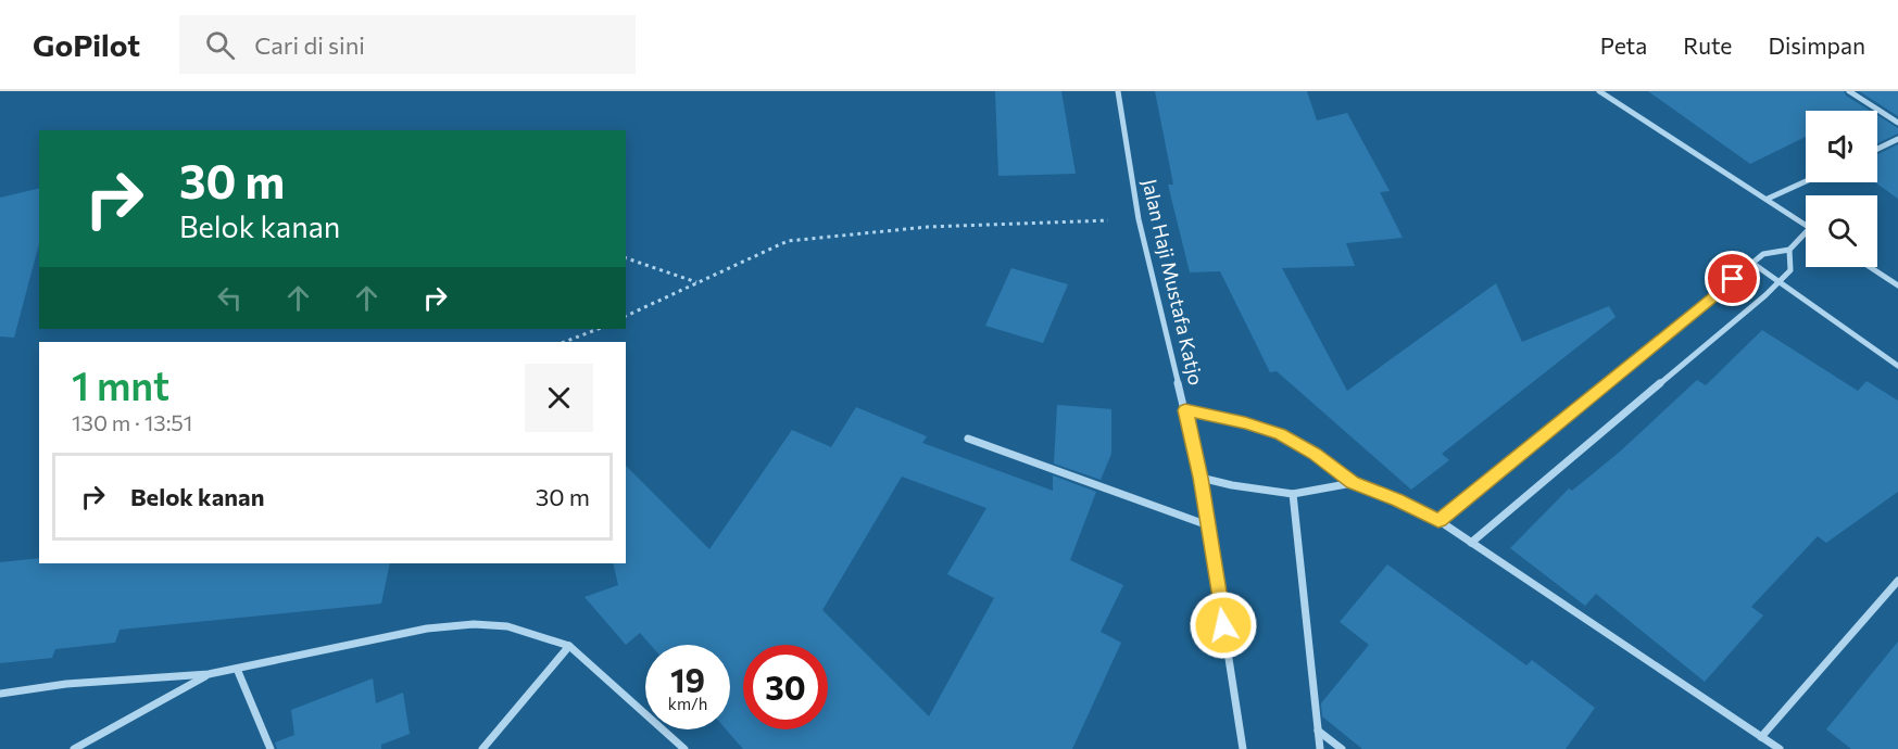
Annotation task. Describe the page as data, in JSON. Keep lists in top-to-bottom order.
{
  "streets": {
    "street": ["Jalan Haji Mustafa Katjo"]
  },
  "page": {
    "header": "GoPilot",
    "search": "Cari di sini",
    "nav": ["Peta", "Rute", "Disimpan"],
    "turn": ["30 m", "Belok kanan"],
    "heading": ["1 mnt", "130 m · 13:51"],
    "list": [
      {
        "name": "Belok kanan",
        "value": "30 m"
      }
    ],
    "speed": "19 km/h",
    "limit": "30"
  }
}
